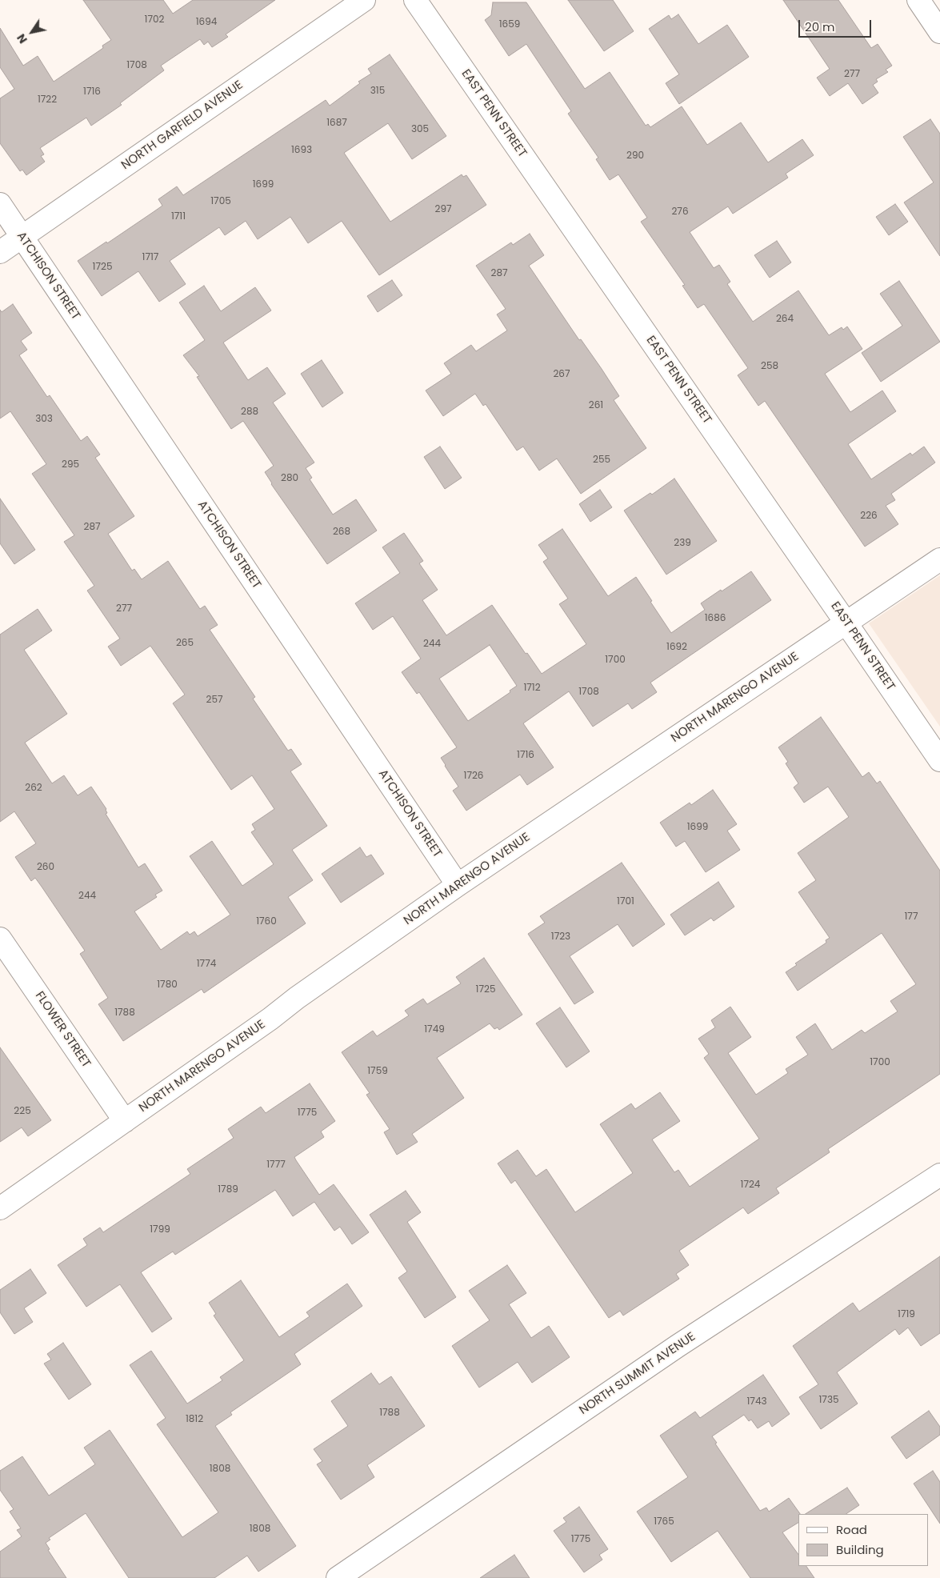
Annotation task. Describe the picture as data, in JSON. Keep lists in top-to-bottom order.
{
  "streets": {
    "street": [
      "EAST PENN STREET",
      "NORTH GARFIELD AVENUE",
      "ATCHISON STREET",
      "NORTH MARENGO AVENUE",
      "FLOWER STREET",
      "NORTH SUMMIT AVENUE"
    ]
  },
  "crossings": [
    ["EAST PENN STREET", "NORTH MARENGO AVENUE"],
    ["NORTH GARFIELD AVENUE", "ATCHISON STREET"],
    ["ATCHISON STREET", "NORTH MARENGO AVENUE"],
    ["NORTH MARENGO AVENUE", "FLOWER STREET"]
  ],
  "house_numbers": [
    "1702",
    "1694",
    "1659",
    "1708",
    "277",
    "315",
    "1716",
    "1722",
    "1687",
    "305",
    "1693",
    "290",
    "1699",
    "1705",
    "297",
    "276",
    "1711",
    "1717",
    "1725",
    "287",
    "264",
    "258",
    "267",
    "261",
    "288",
    "303",
    "255",
    "295",
    "280",
    "226",
    "287",
    "268",
    "239",
    "277",
    "1686",
    "265",
    "244",
    "1692",
    "1700",
    "1712",
    "1708",
    "257",
    "1716",
    "1726",
    "262",
    "1699",
    "260",
    "244",
    "1701",
    "177",
    "1760",
    "1723",
    "1774",
    "1780",
    "1725",
    "1788",
    "1749",
    "1700",
    "1759",
    "225",
    "1775",
    "1777",
    "1724",
    "1789",
    "1799",
    "1719",
    "1735",
    "1743",
    "1788",
    "1812",
    "1808",
    "1765",
    "1808",
    "1775"
  ],
  "legend": ["Road", "Building"],
  "scale_bar": "20 m",
  "north": "bottom left"
}
